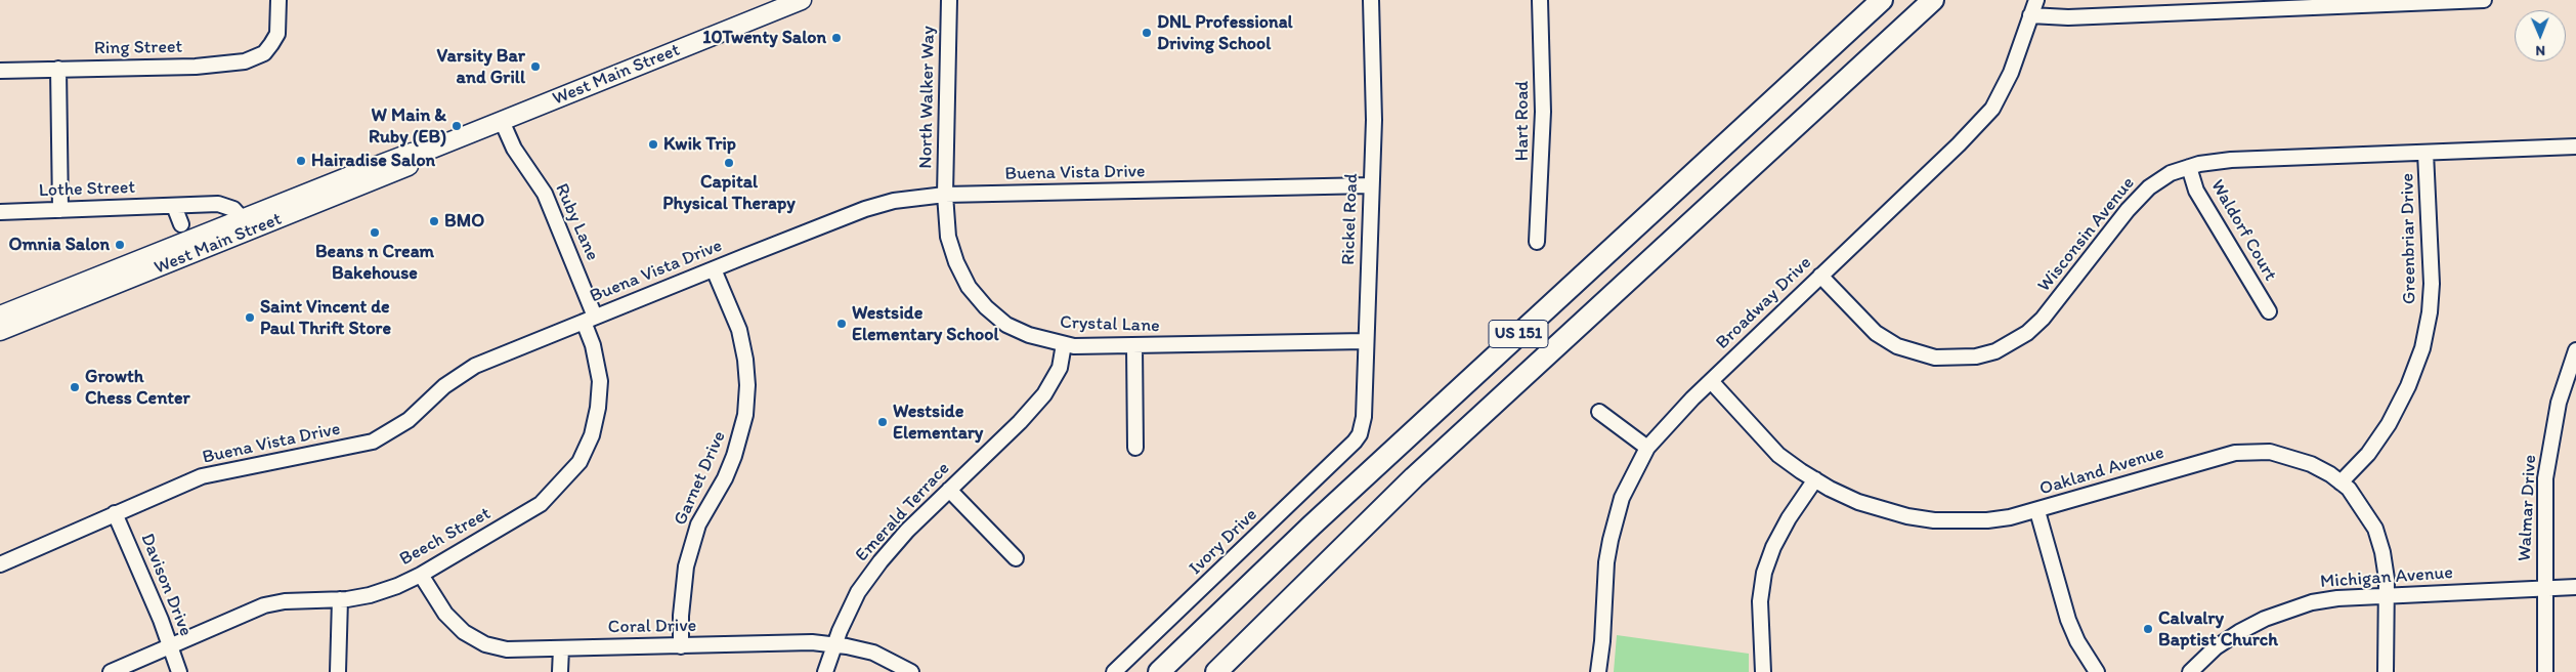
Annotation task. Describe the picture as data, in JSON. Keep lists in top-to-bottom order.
{
  "streets": {
    "highway": ["US 151"],
    "main road": ["West Main Street"],
    "street": [
      "Ring Street",
      "North Walker Way",
      "Hart Road",
      "Buena Vista Drive",
      "Lothe Street",
      "Rickel Road",
      "Ruby Lane",
      "Waldorf Court",
      "Wisconsin Avenue",
      "Greenbriar Drive",
      "Broadway Drive",
      "Crystal Lane",
      "Oakland Avenue",
      "Garnet Drive",
      "Walmar Drive",
      "Emerald Terrace",
      "Beech Street",
      "Ivory Drive",
      "Michigan Avenue",
      "Davison Drive",
      "Coral Drive"
    ]
  },
  "crossings": [
    ["West Main Street", "Lothe Street"],
    ["West Main Street", "Ruby Lane"],
    ["North Walker Way", "Buena Vista Drive"],
    ["North Walker Way", "Crystal Lane"],
    ["Buena Vista Drive", "Rickel Road"],
    ["Buena Vista Drive", "Ruby Lane"],
    ["Buena Vista Drive", "Crystal Lane"],
    ["Buena Vista Drive", "Garnet Drive"],
    ["Buena Vista Drive", "Beech Street"],
    ["Buena Vista Drive", "Davison Drive"],
    ["Rickel Road", "Crystal Lane"],
    ["Rickel Road", "Ivory Drive"],
    ["Ruby Lane", "Beech Street"],
    ["Waldorf Court", "Wisconsin Avenue"],
    ["Wisconsin Avenue", "Greenbriar Drive"],
    ["Wisconsin Avenue", "Broadway Drive"],
    ["Greenbriar Drive", "Oakland Avenue"],
    ["Broadway Drive", "Oakland Avenue"],
    ["Crystal Lane", "Emerald Terrace"],
    ["Oakland Avenue", "Michigan Avenue"],
    ["Garnet Drive", "Coral Drive"],
    ["Walmar Drive", "Michigan Avenue"],
    ["Emerald Terrace", "Coral Drive"],
    ["Beech Street", "Davison Drive"],
    ["Beech Street", "Coral Drive"]
  ],
  "places": [
    "DNL Professional Driving School",
    "10Twenty Salon",
    "Varsity Bar and Grill",
    "W Main & Ruby (EB)",
    "Kwik Trip",
    "Hairadise Salon",
    "Capital Physical Therapy",
    "BMO",
    "Beans n Cream Bakehouse",
    "Omnia Salon",
    "Saint Vincent de Paul Thrift Store",
    "Westside Elementary School",
    "Growth Chess Center",
    "Westside Elementary",
    "Calvalry Baptist Church"
  ],
  "north": "bottom"
}
